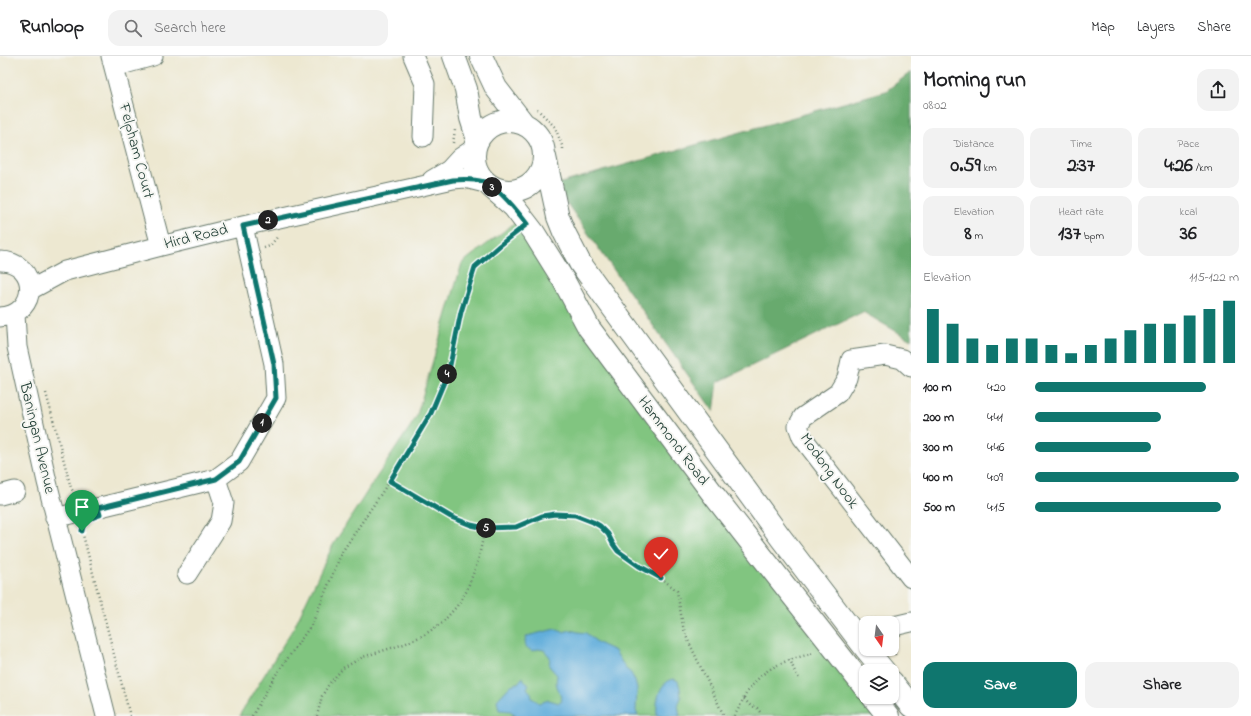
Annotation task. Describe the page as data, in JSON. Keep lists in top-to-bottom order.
{
  "streets": {
    "main road": ["Hammond Road"],
    "street": [
      "Felpham Court",
      "Hird Road",
      "Baningan Avenue",
      "Modong Nook"
    ]
  },
  "crossings": [
    ["Felpham Court", "Hird Road"],
    ["Hird Road", "Hammond Road"]
  ],
  "north": "bottom",
  "page": {
    "header": "Runloop",
    "search": "Search here",
    "nav": ["Map", "Layers", "Share"],
    "heading": ["Morning run", "08:02"],
    "stats": [
      ["Distance", "0.59 km"],
      ["Time", "2:37"],
      ["Pace", "4:26 /km"],
      ["Elevation", "8 m"],
      ["Heart rate", "137 bpm"],
      ["kcal", "36"]
    ],
    "pins": [
      "3",
      "2",
      "4",
      "1",
      "5"
    ],
    "chart": ["Elevation", "115–122 m"],
    "list": [
      {
        "name": "100 m",
        "note": "4:20"
      },
      {
        "name": "200 m",
        "note": "4:41"
      },
      {
        "name": "300 m",
        "note": "4:46"
      },
      {
        "name": "400 m",
        "note": "4:09"
      },
      {
        "name": "500 m",
        "note": "4:15"
      }
    ],
    "buttons": ["Save", "Share"]
  }
}
